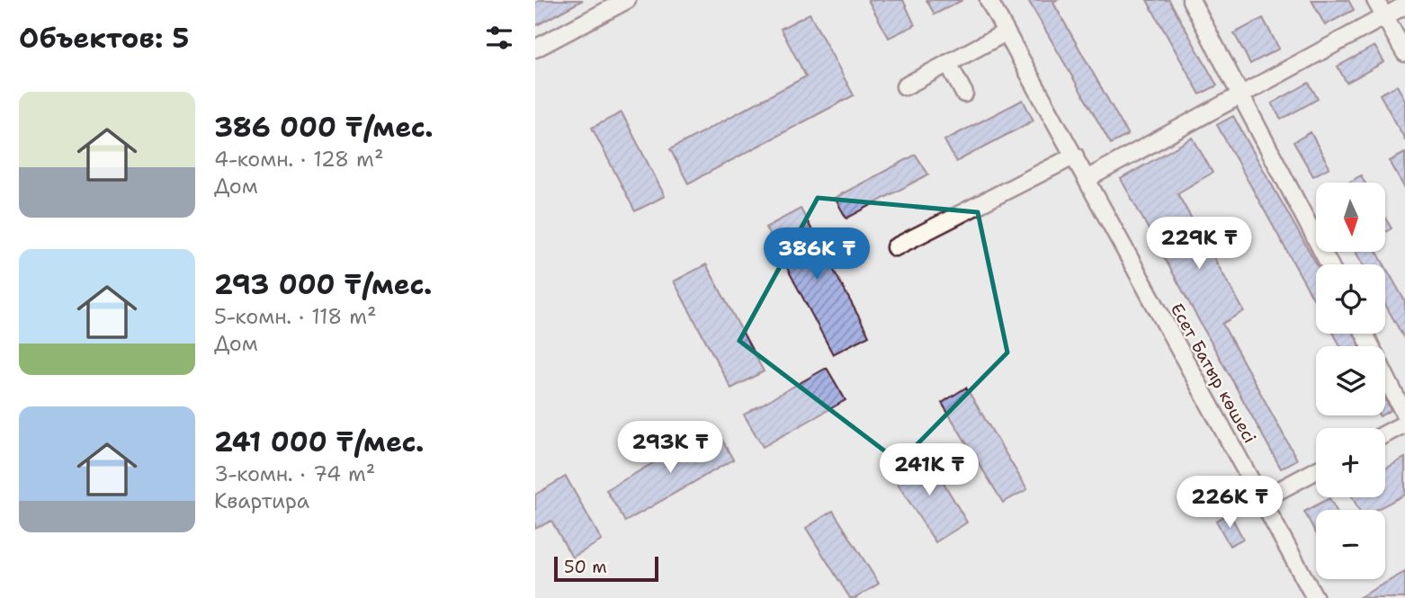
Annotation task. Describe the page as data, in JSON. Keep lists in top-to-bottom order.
{
  "streets": {
    "street": ["Есет Батыр көшесі"]
  },
  "scale_bar": "50 m",
  "north": "bottom",
  "page": {
    "heading": "Объектов: 5",
    "list": [
      {
        "name": "386 000 ₸/мес.",
        "note": "4-комн. · 128 m² · Дом"
      },
      {
        "name": "293 000 ₸/мес.",
        "note": "5-комн. · 118 m² · Дом"
      },
      {
        "name": "241 000 ₸/мес.",
        "note": "3-комн. · 74 m² · Квартира"
      }
    ],
    "map_buttons": ["+", "−"],
    "price": [
      "229K ₸",
      "386K ₸",
      "293K ₸",
      "241K ₸",
      "226K ₸"
    ],
    "scale": "50 m"
  }
}
